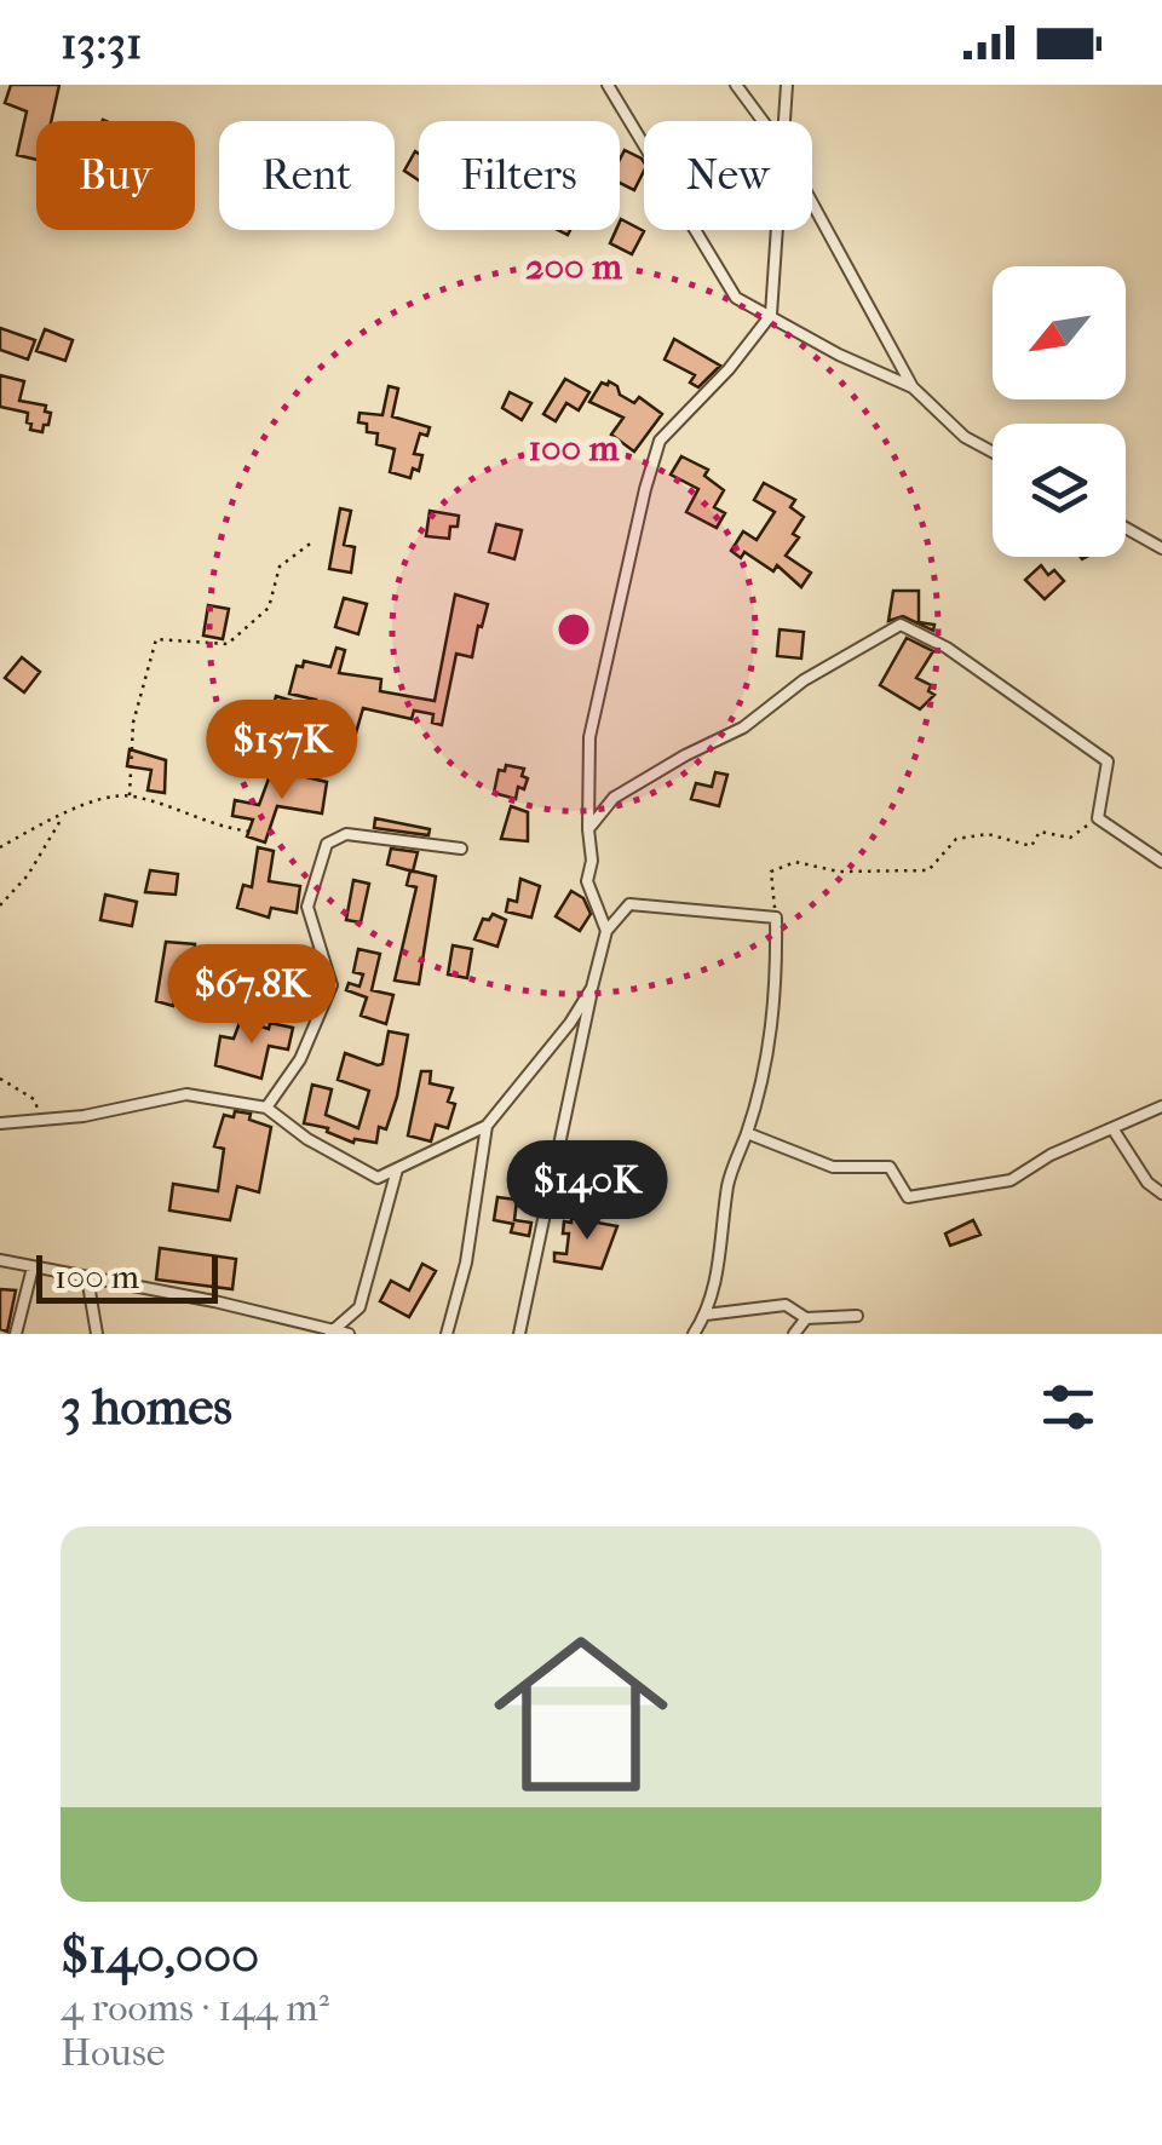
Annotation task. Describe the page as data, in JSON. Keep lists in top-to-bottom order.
{
  "scale_bar": "100 m",
  "north": "bottom left",
  "page": {
    "status": "13:31",
    "chip": [
      "Buy",
      "Rent",
      "Filters",
      "New"
    ],
    "price": ["$157K", "$67.8K", "$140K"],
    "scale": "100 m",
    "heading": "3 homes",
    "list": [
      {
        "name": "$140,000",
        "note": "4 rooms · 144 m² · House"
      }
    ]
  },
  "rings": ["200 m", "100 m"]
}
